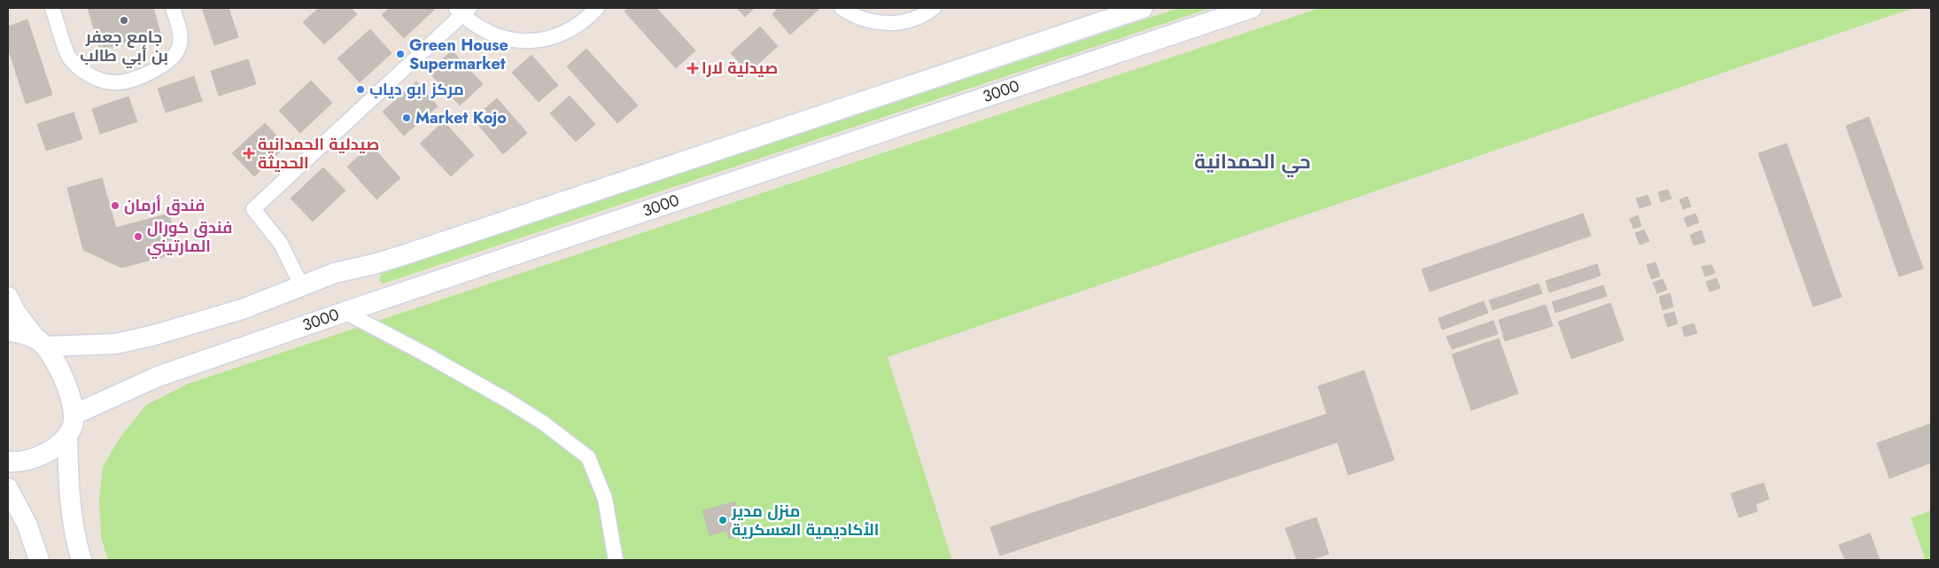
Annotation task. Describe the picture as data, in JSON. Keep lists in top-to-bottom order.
{
  "streets": {
    "street": ["3000"]
  },
  "districts": ["حي الحمدانية"],
  "places": {
    "other": [
      "جامع جعفر بن أبي طالب",
      "Green House Supermarket",
      "مركز ابو دياب",
      "Market Kojo",
      "فندق أرمان",
      "فندق كورال المارتيني",
      "منزل مدير الأكاديمية العسكرية"
    ],
    "health": ["صيدلية لارا", "صيدلية الحمدانية الحديثة"]
  }
}
